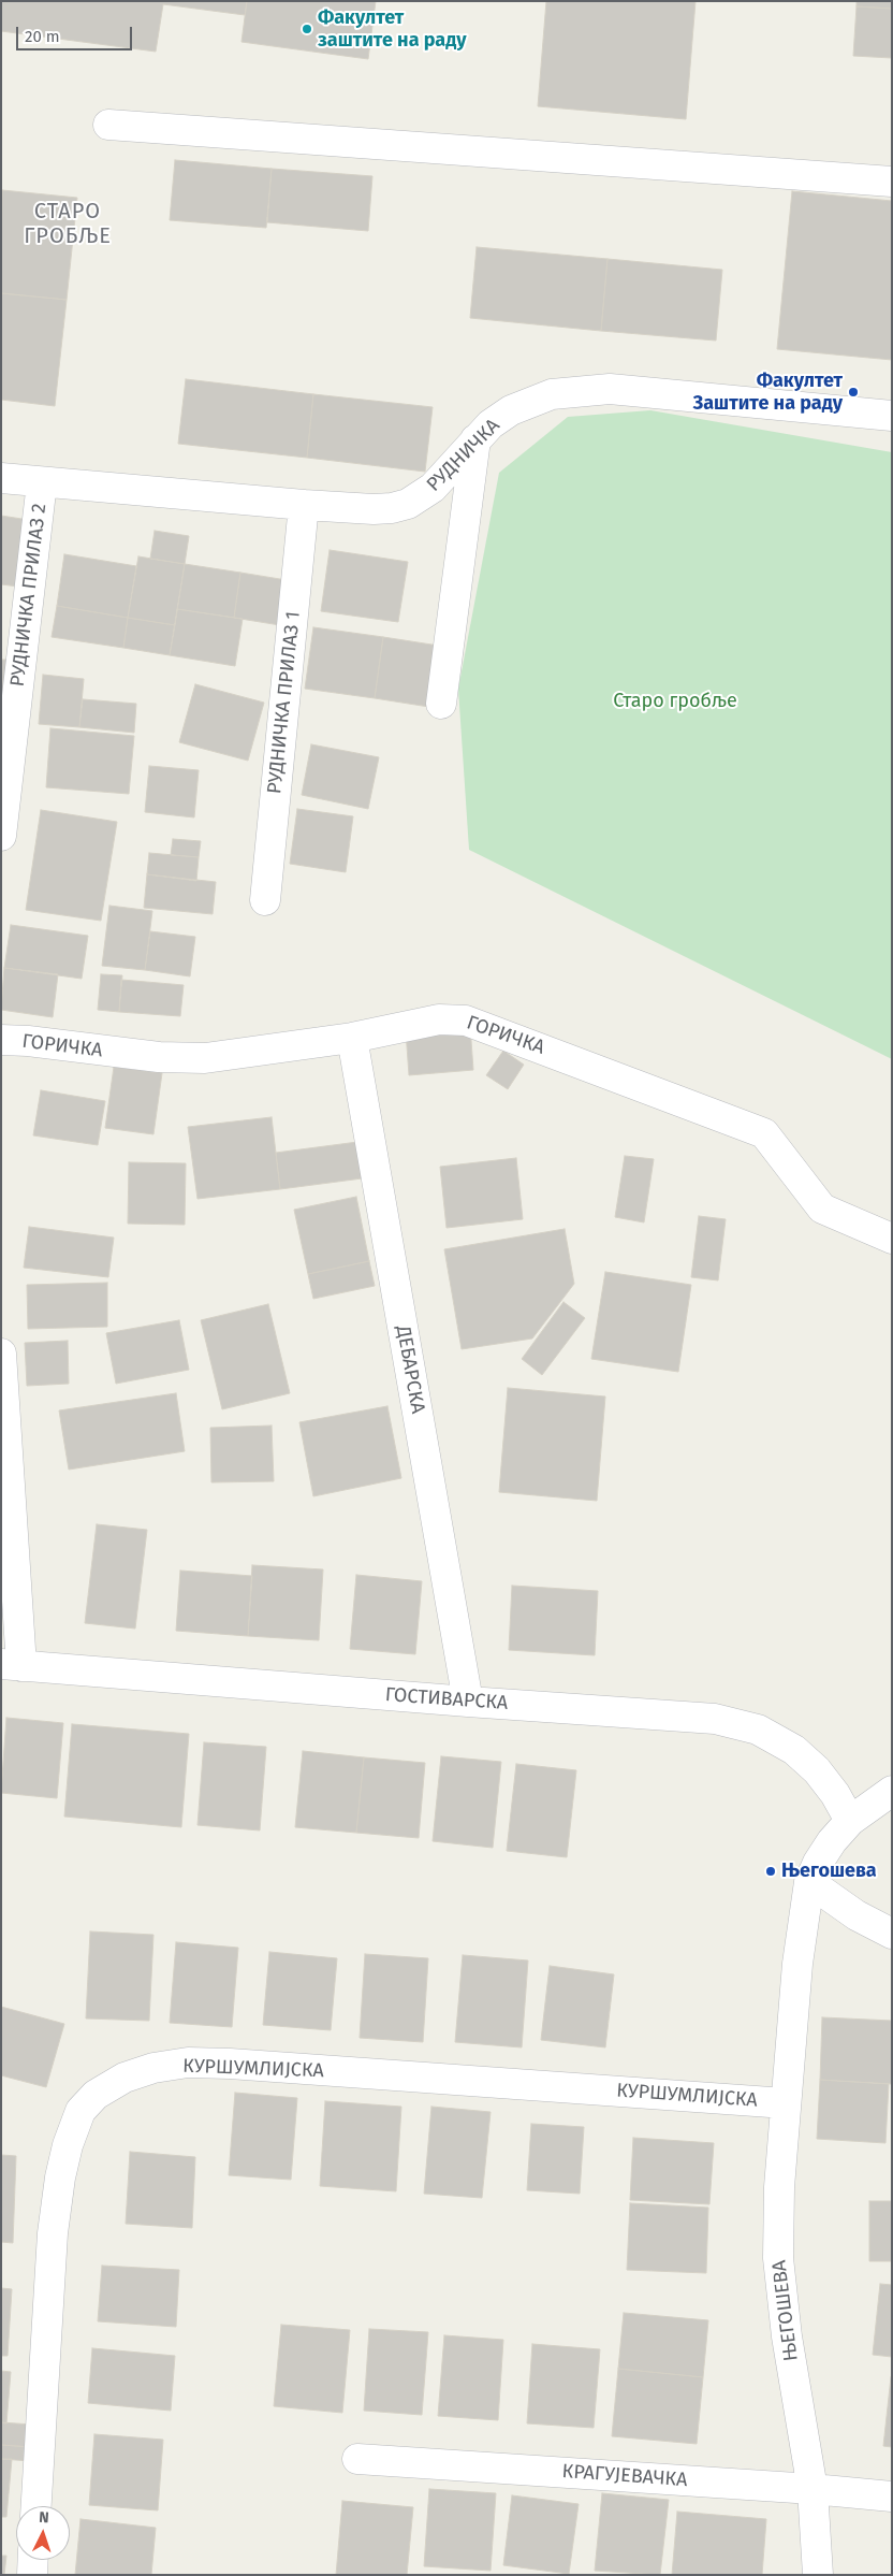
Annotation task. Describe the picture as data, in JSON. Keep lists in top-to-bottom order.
{
  "streets": {
    "street": [
      "РУДНИЧКА",
      "РУДНИЧКА ПРИЛАЗ 2",
      "РУДНИЧКА ПРИЛАЗ 1",
      "ГОРИЧКА",
      "ДЕБАРСКА",
      "ГОСТИВАРСКА",
      "КУРШУМЛИЈСКА",
      "ЊЕГОШЕВА",
      "КРАГУЈЕВАЧКА"
    ]
  },
  "crossings": [
    ["РУДНИЧКА", "РУДНИЧКА ПРИЛАЗ 2"],
    ["РУДНИЧКА", "РУДНИЧКА ПРИЛАЗ 1"],
    ["ГОРИЧКА", "ДЕБАРСКА"],
    ["ДЕБАРСКА", "ГОСТИВАРСКА"],
    ["ГОСТИВАРСКА", "ЊЕГОШЕВА"],
    ["КУРШУМЛИЈСКА", "ЊЕГОШЕВА"],
    ["ЊЕГОШЕВА", "КРАГУЈЕВАЧКА"]
  ],
  "districts": ["СТАРО ГРОБЉЕ"],
  "parks": ["Старо гробље"],
  "places": ["Факултет заштите на раду", "Факултет Заштите на раду", "Његошева"],
  "scale_bar": "20 m",
  "north": "top"
}
